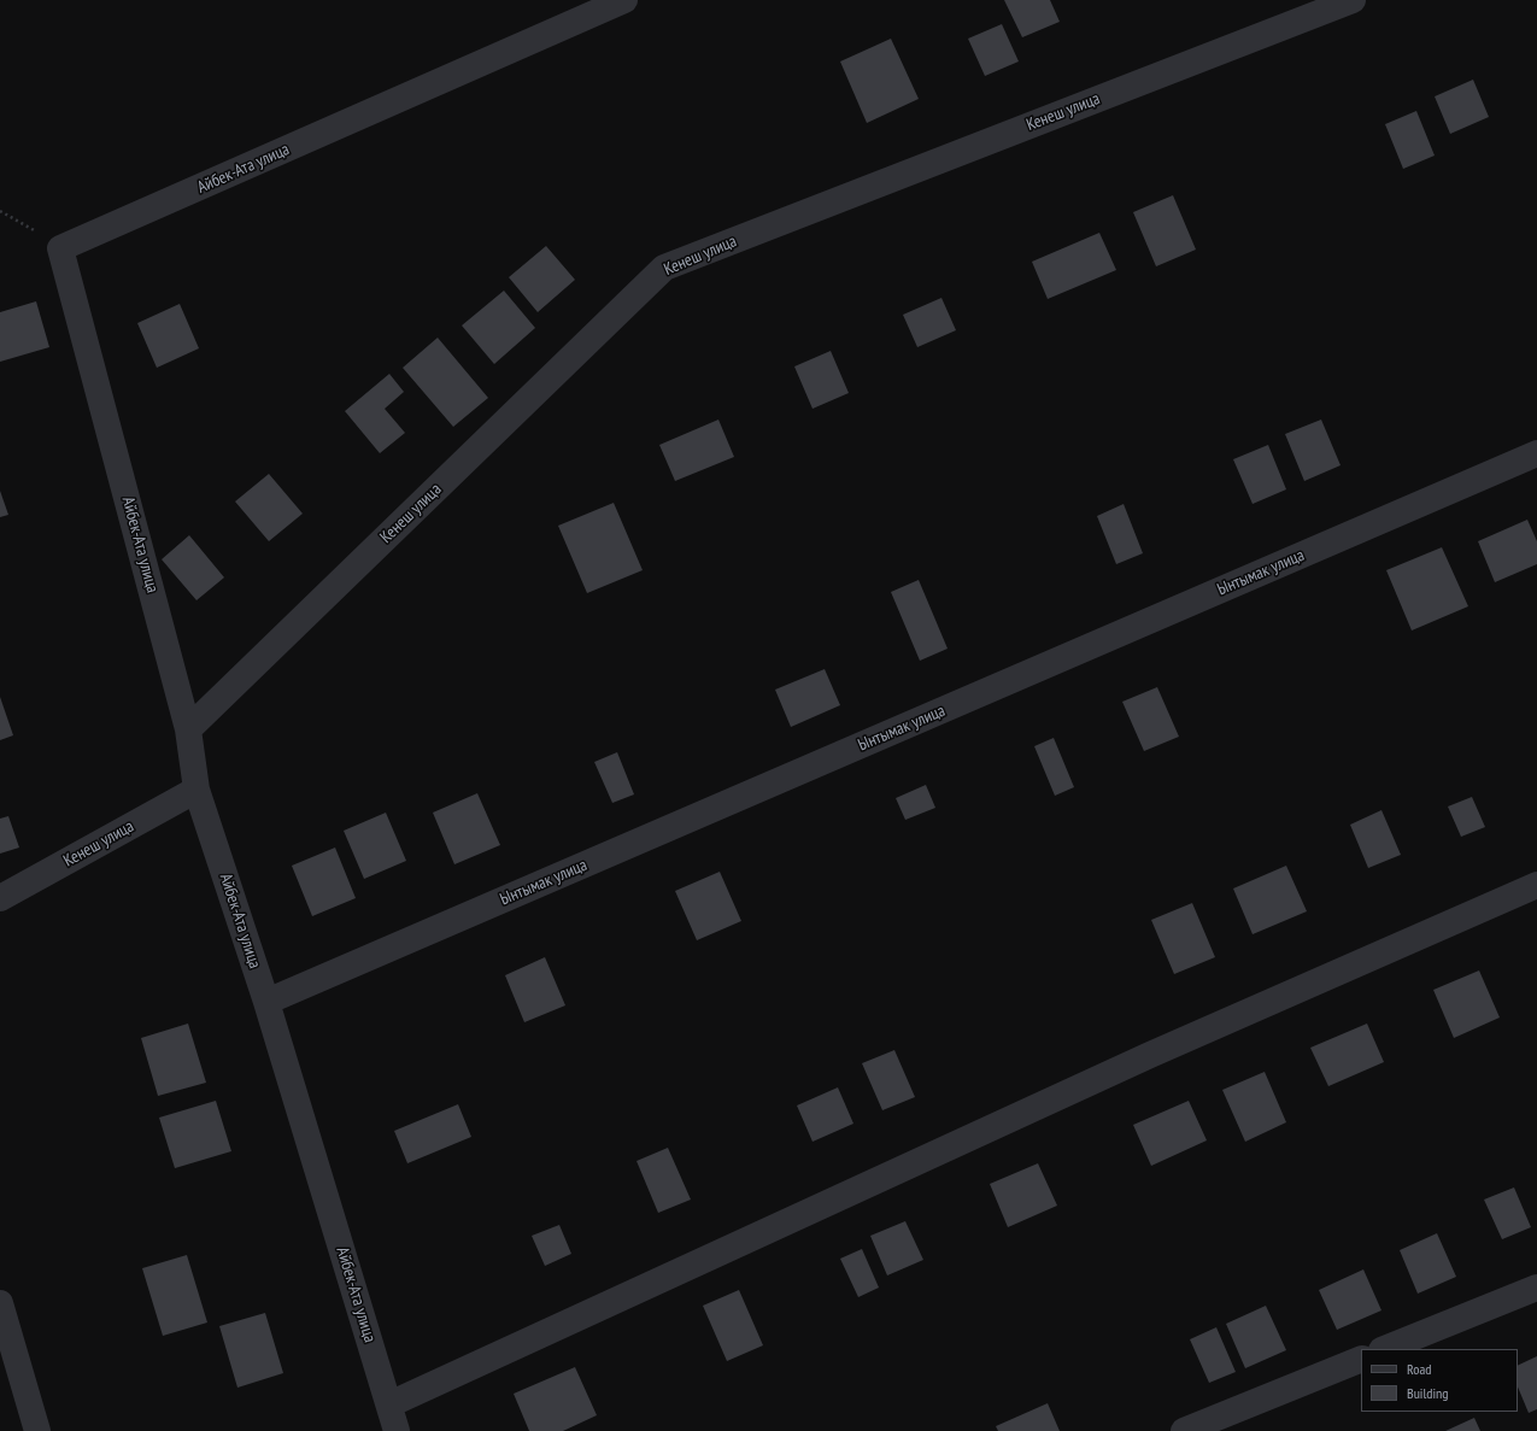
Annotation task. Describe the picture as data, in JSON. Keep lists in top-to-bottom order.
{
  "streets": {
    "street": ["Кенеш улица", "Айбек-Ата улица", "Ынтымак улица"]
  },
  "crossings": [
    ["Кенеш улица", "Айбек-Ата улица"],
    ["Айбек-Ата улица", "Ынтымак улица"]
  ],
  "legend": ["Road", "Building"]
}
